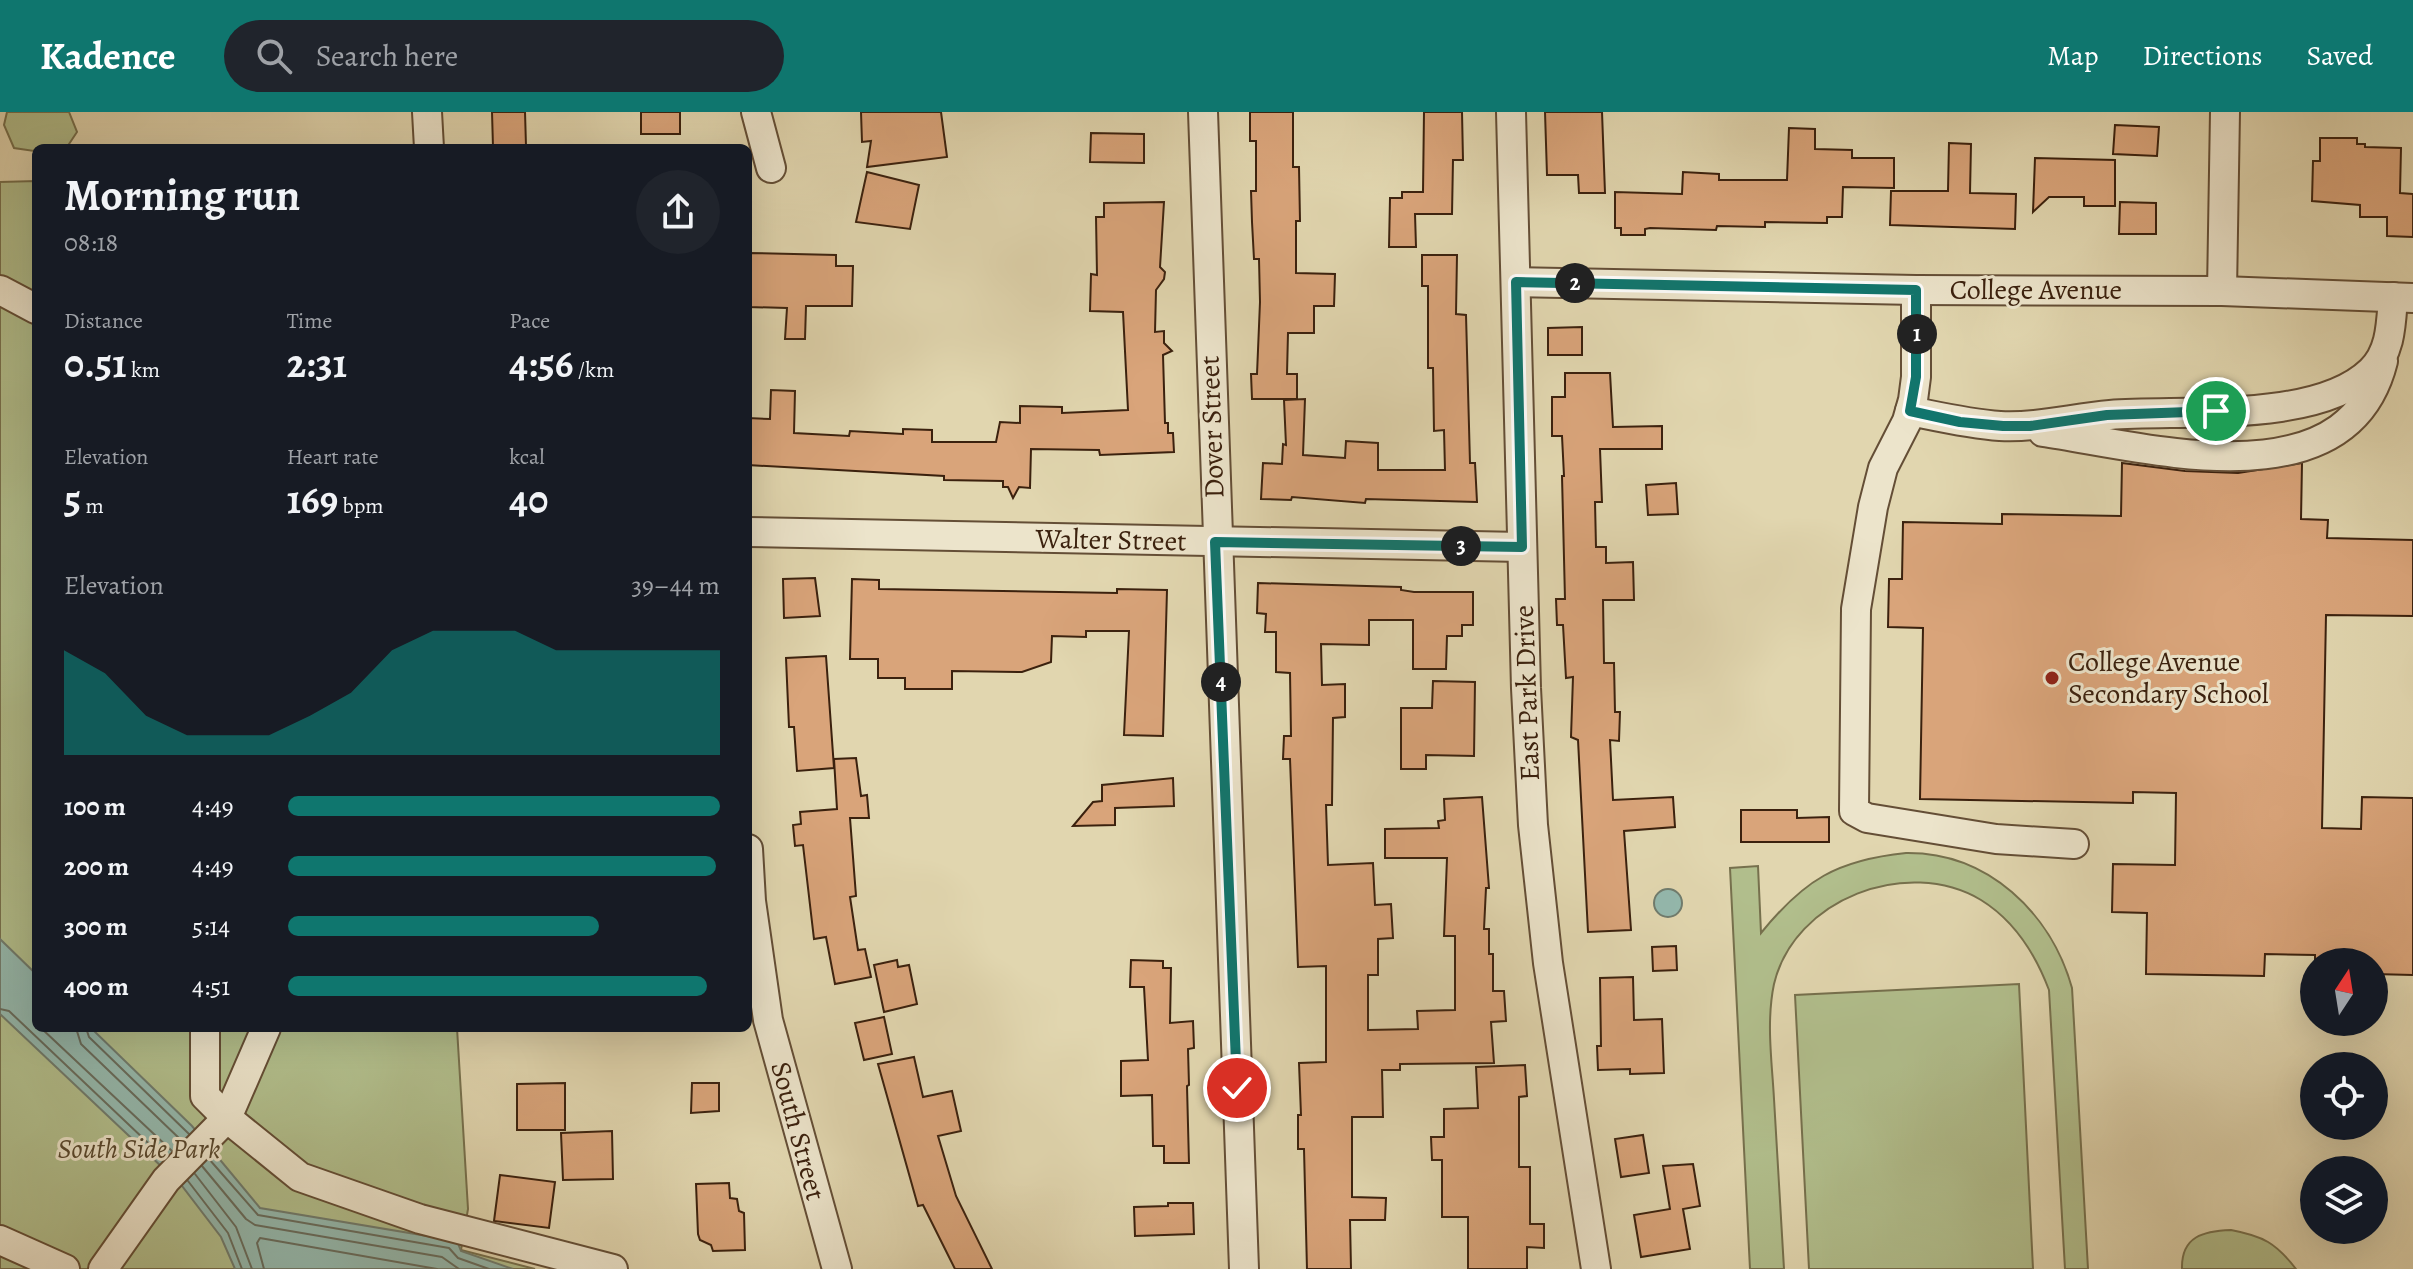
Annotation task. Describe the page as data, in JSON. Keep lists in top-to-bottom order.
{
  "streets": {
    "street": [
      "College Avenue",
      "Dover Street",
      "Walter Street",
      "East Park Drive",
      "South Street"
    ]
  },
  "crossings": [
    ["College Avenue", "East Park Drive"],
    ["Dover Street", "Walter Street"],
    ["Walter Street", "East Park Drive"]
  ],
  "parks": ["South Side Park"],
  "places": ["College Avenue Secondary School"],
  "north": "top",
  "page": {
    "header": "Kadence",
    "search": "Search here",
    "nav": ["Map", "Directions", "Saved"],
    "heading": ["Morning run", "08:18"],
    "pins": [
      "2",
      "1",
      "3",
      "4"
    ],
    "stats": [
      ["Distance", "0.51 km"],
      ["Time", "2:31"],
      ["Pace", "4:56 /km"],
      ["Elevation", "5 m"],
      ["Heart rate", "169 bpm"],
      ["kcal", "40"]
    ],
    "chart": ["Elevation", "39–44 m"],
    "list": [
      {
        "name": "100 m",
        "note": "4:49"
      },
      {
        "name": "200 m",
        "note": "4:49"
      },
      {
        "name": "300 m",
        "note": "5:14"
      },
      {
        "name": "400 m",
        "note": "4:51"
      }
    ]
  }
}
